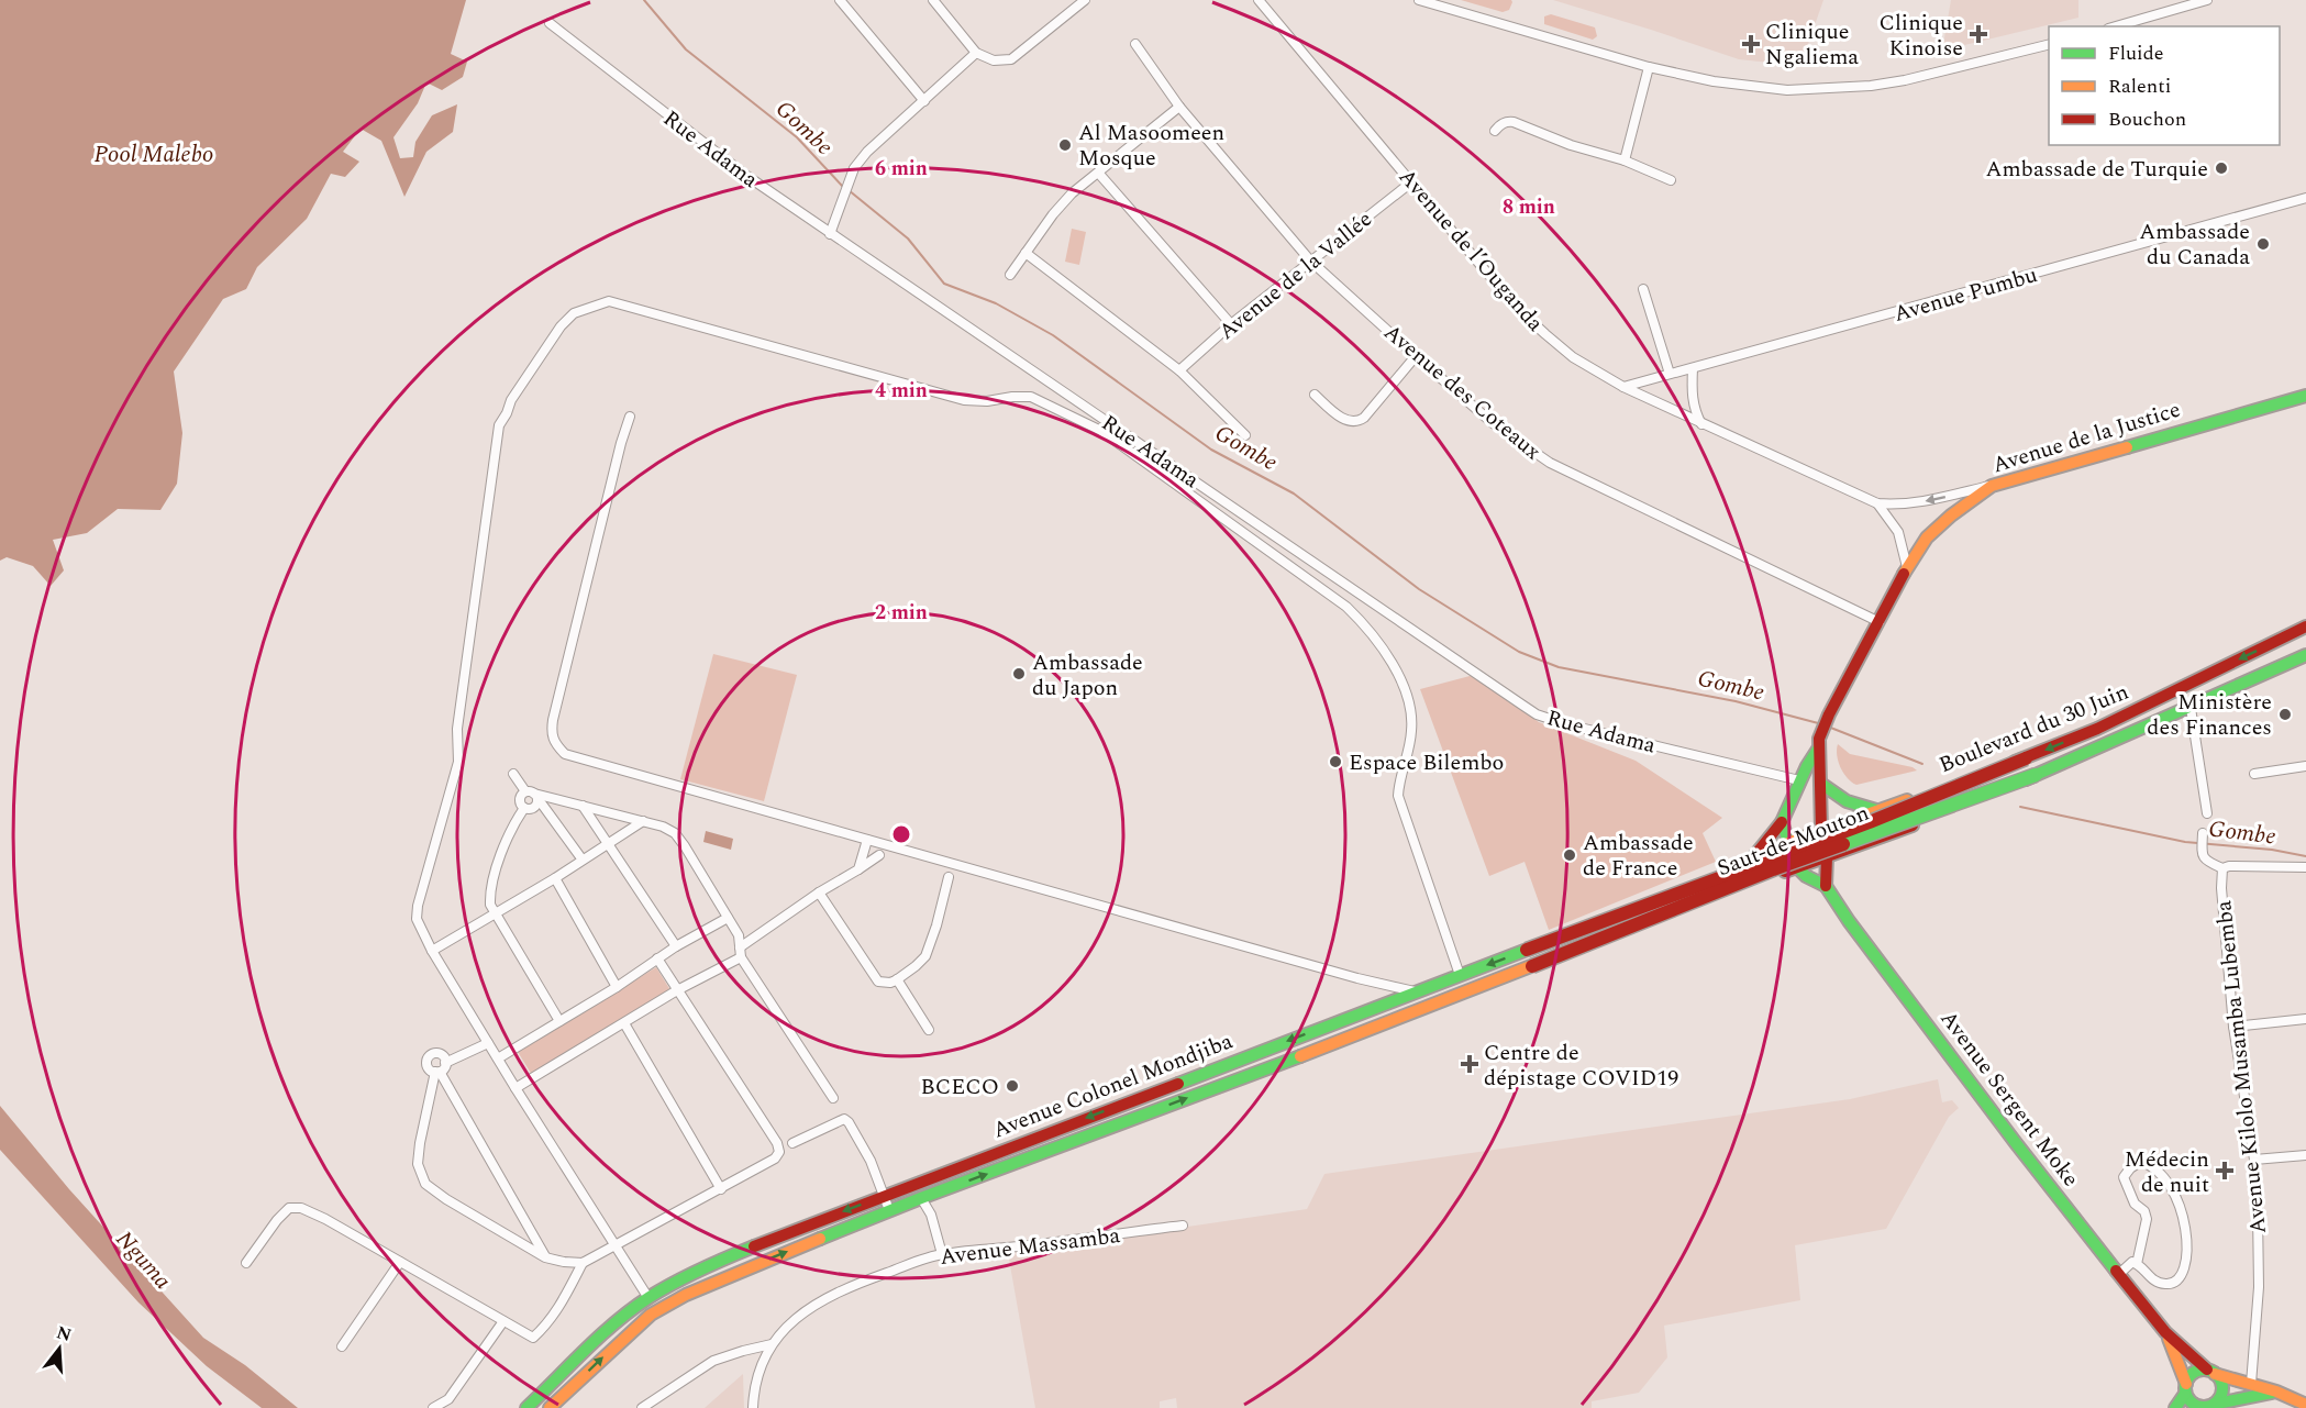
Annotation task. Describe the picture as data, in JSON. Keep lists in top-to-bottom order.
{
  "streets": {
    "main road": [
      "Avenue de la Justice",
      "Boulevard du 30 Juin",
      "Saut-de-Mouton",
      "Avenue Colonel Mondjiba",
      "Avenue Sergent Moke"
    ],
    "street": [
      "Rue Adama",
      "Avenue de l’Ouganda",
      "Avenue de la Vallée",
      "Avenue Pumbu",
      "Avenue des Coteaux",
      "Avenue Kilolo Musamba Lubemba",
      "Avenue Massamba"
    ]
  },
  "crossings": [
    ["Avenue de l’Ouganda", "Avenue de la Vallée"],
    ["Avenue de l’Ouganda", "Avenue Pumbu"],
    ["Avenue de l’Ouganda", "Avenue de la Justice"],
    ["Avenue de la Vallée", "Avenue des Coteaux"],
    ["Avenue des Coteaux", "Avenue de la Justice"],
    ["Boulevard du 30 Juin", "Saut-de-Mouton"],
    ["Boulevard du 30 Juin", "Avenue Colonel Mondjiba"],
    ["Saut-de-Mouton", "Avenue Colonel Mondjiba"],
    ["Avenue Kilolo Musamba Lubemba", "Avenue Sergent Moke"]
  ],
  "water": ["Gombe", "Pool Malebo", "Nguma"],
  "places": {
    "health": [
      "Clinique Kinoise",
      "Clinique Ngaliema",
      "Centre de dépistage COVID19",
      "Médecin de nuit"
    ],
    "other": [
      "Al Masoomeen Mosque",
      "Ambassade de Turquie",
      "Ambassade du Canada",
      "Ambassade du Japon",
      "Ministère des Finances",
      "Espace Bilembo",
      "Ambassade de France",
      "BCECO"
    ]
  },
  "legend": ["Fluide", "Ralenti", "Bouchon"],
  "north": "top",
  "rings": [
    "6 min",
    "8 min",
    "4 min",
    "2 min"
  ]
}
